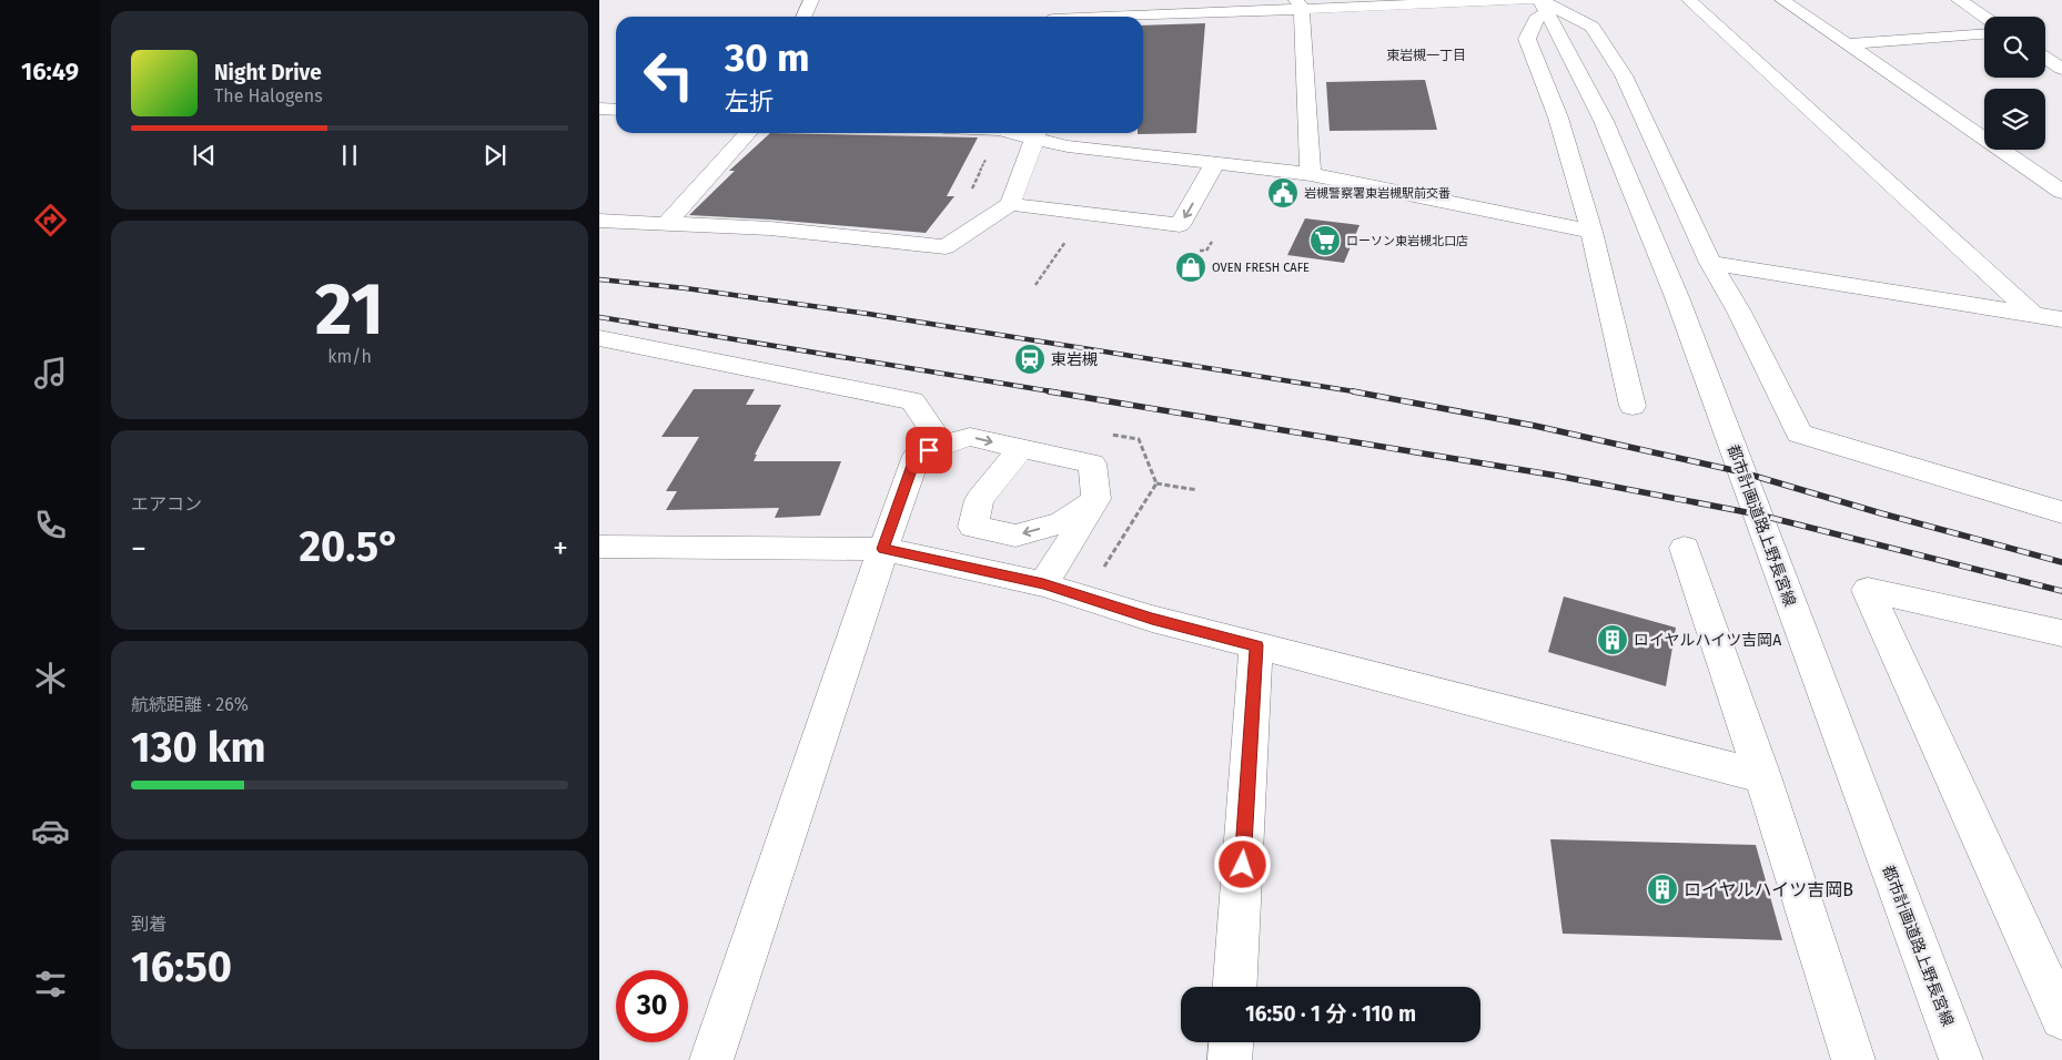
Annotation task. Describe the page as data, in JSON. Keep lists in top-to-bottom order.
{
  "streets": {
    "street": ["都市計画道路上野長宮線"]
  },
  "districts": ["東岩槻一丁目"],
  "places": {
    "public building": ["岩槻警察署東岩槻駅前交番"],
    "supermarket": ["ローソン東岩槻北口店"],
    "shop": ["OVEN FRESH CAFE"],
    "station": ["東岩槻"],
    "building": ["ロイヤルハイツ吉岡A", "ロイヤルハイツ吉岡B"]
  },
  "page": {
    "tabs": "16:49",
    "turn": ["30 m", "左折"],
    "song": ["Night Drive", "The Halogens"],
    "tile": [
      ["21", "km/h"],
      "エアコン",
      ["航続距離 · 26%", "130 km"],
      ["到着", "16:50"]
    ],
    "heat": ["−", "20.5°", "+"],
    "limit": "30",
    "trip": "16:50 · 1 分 · 110 m"
  }
}
